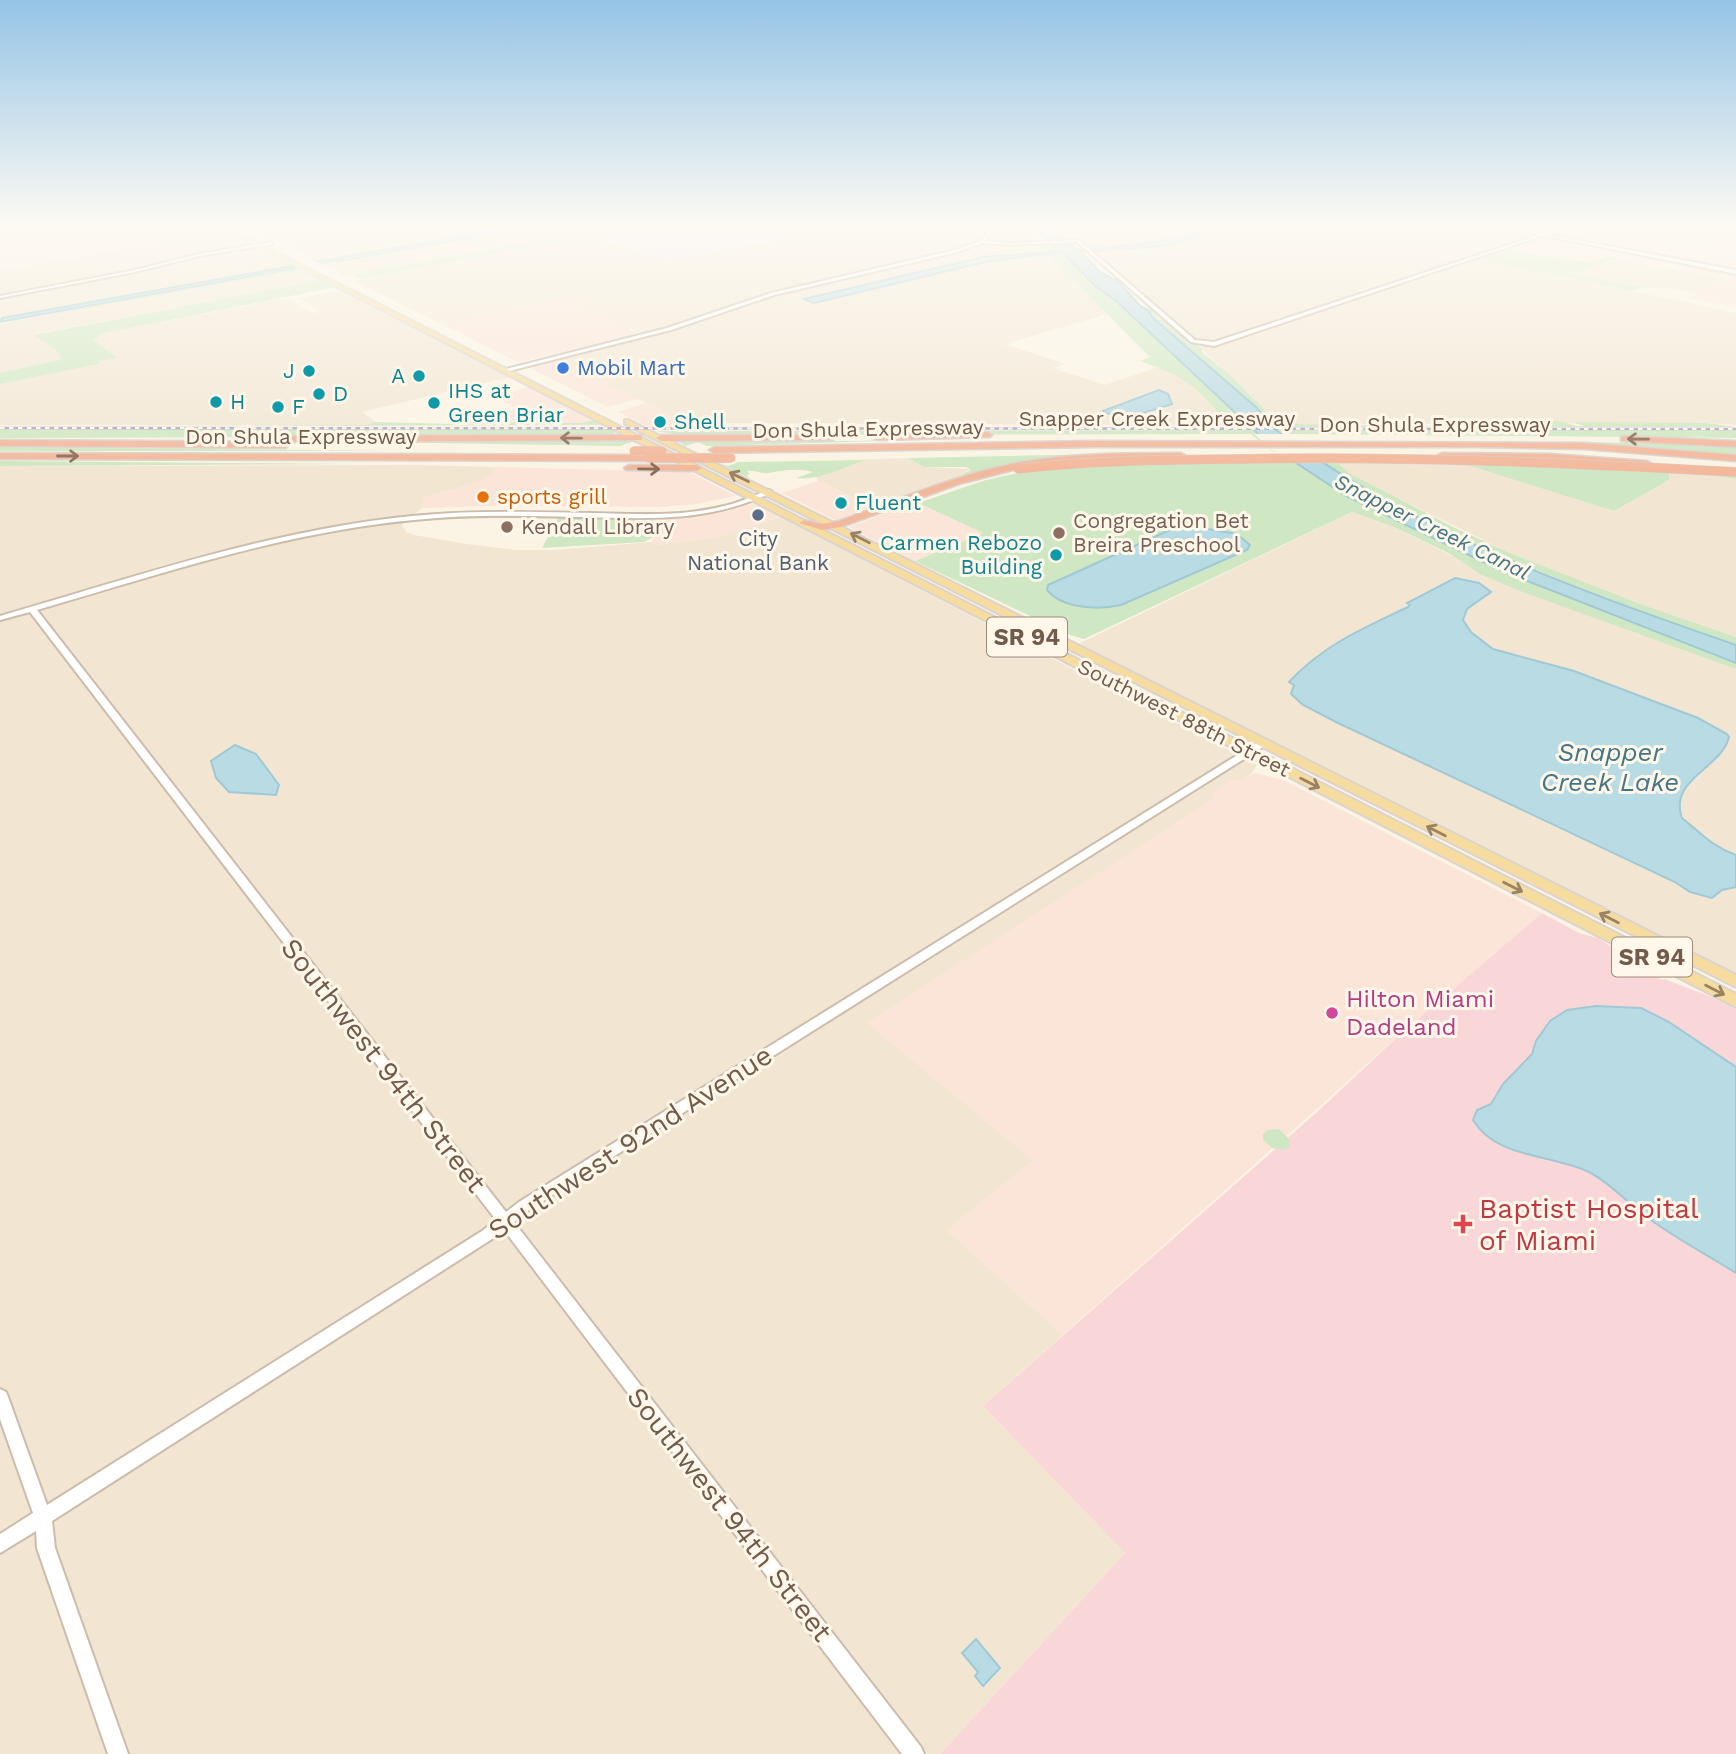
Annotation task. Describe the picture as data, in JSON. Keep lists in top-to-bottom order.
{
  "streets": {
    "highway": ["Snapper Creek Expressway", "Don Shula Expressway"],
    "main road": ["SR 94", "Southwest 88th Street"],
    "street": ["Southwest 94th Street", "Southwest 92nd Avenue"]
  },
  "crossings": [
    ["Snapper Creek Expressway", "Don Shula Expressway"],
    ["Southwest 88th Street", "Southwest 92nd Avenue"],
    ["Southwest 94th Street", "Southwest 92nd Avenue"]
  ],
  "water": ["Snapper Creek Canal", "Snapper Creek Lake"],
  "places": {
    "other": [
      "Mobil Mart",
      "J",
      "A",
      "D",
      "H",
      "IHS at Green Briar",
      "F",
      "Shell",
      "sports grill",
      "Fluent",
      "City National Bank",
      "Kendall Library",
      "Congregation Bet Breira Preschool",
      "Carmen Rebozo Building",
      "Hilton Miami Dadeland"
    ],
    "health": ["Baptist Hospital of Miami"]
  }
}
